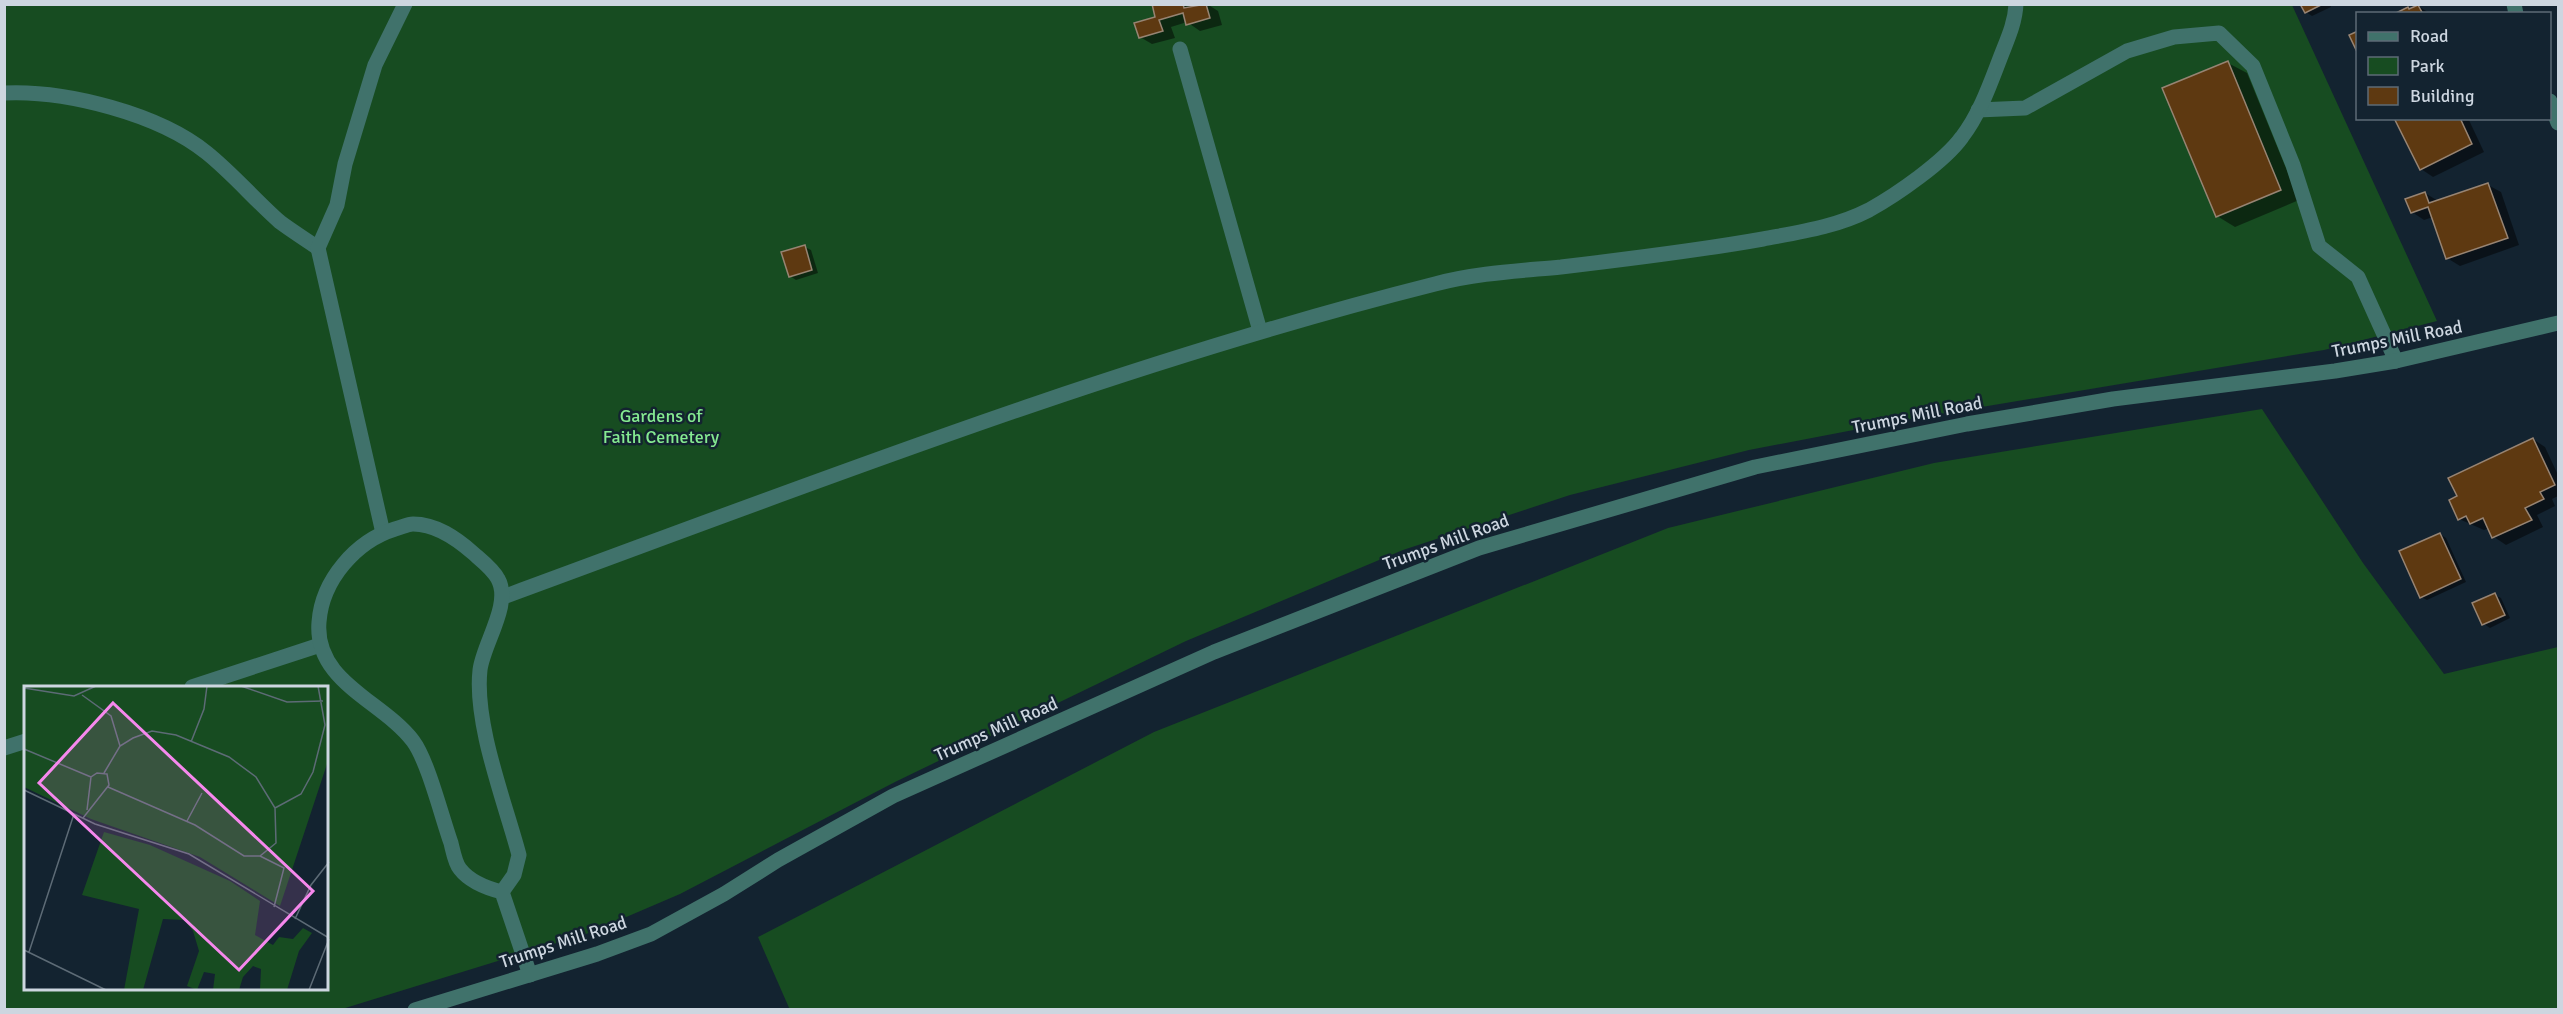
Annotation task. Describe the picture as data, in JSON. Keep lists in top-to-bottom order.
{
  "streets": {
    "street": ["Trumps Mill Road"]
  },
  "parks": ["Gardens of Faith Cemetery"],
  "legend": ["Road", "Park", "Building"]
}
